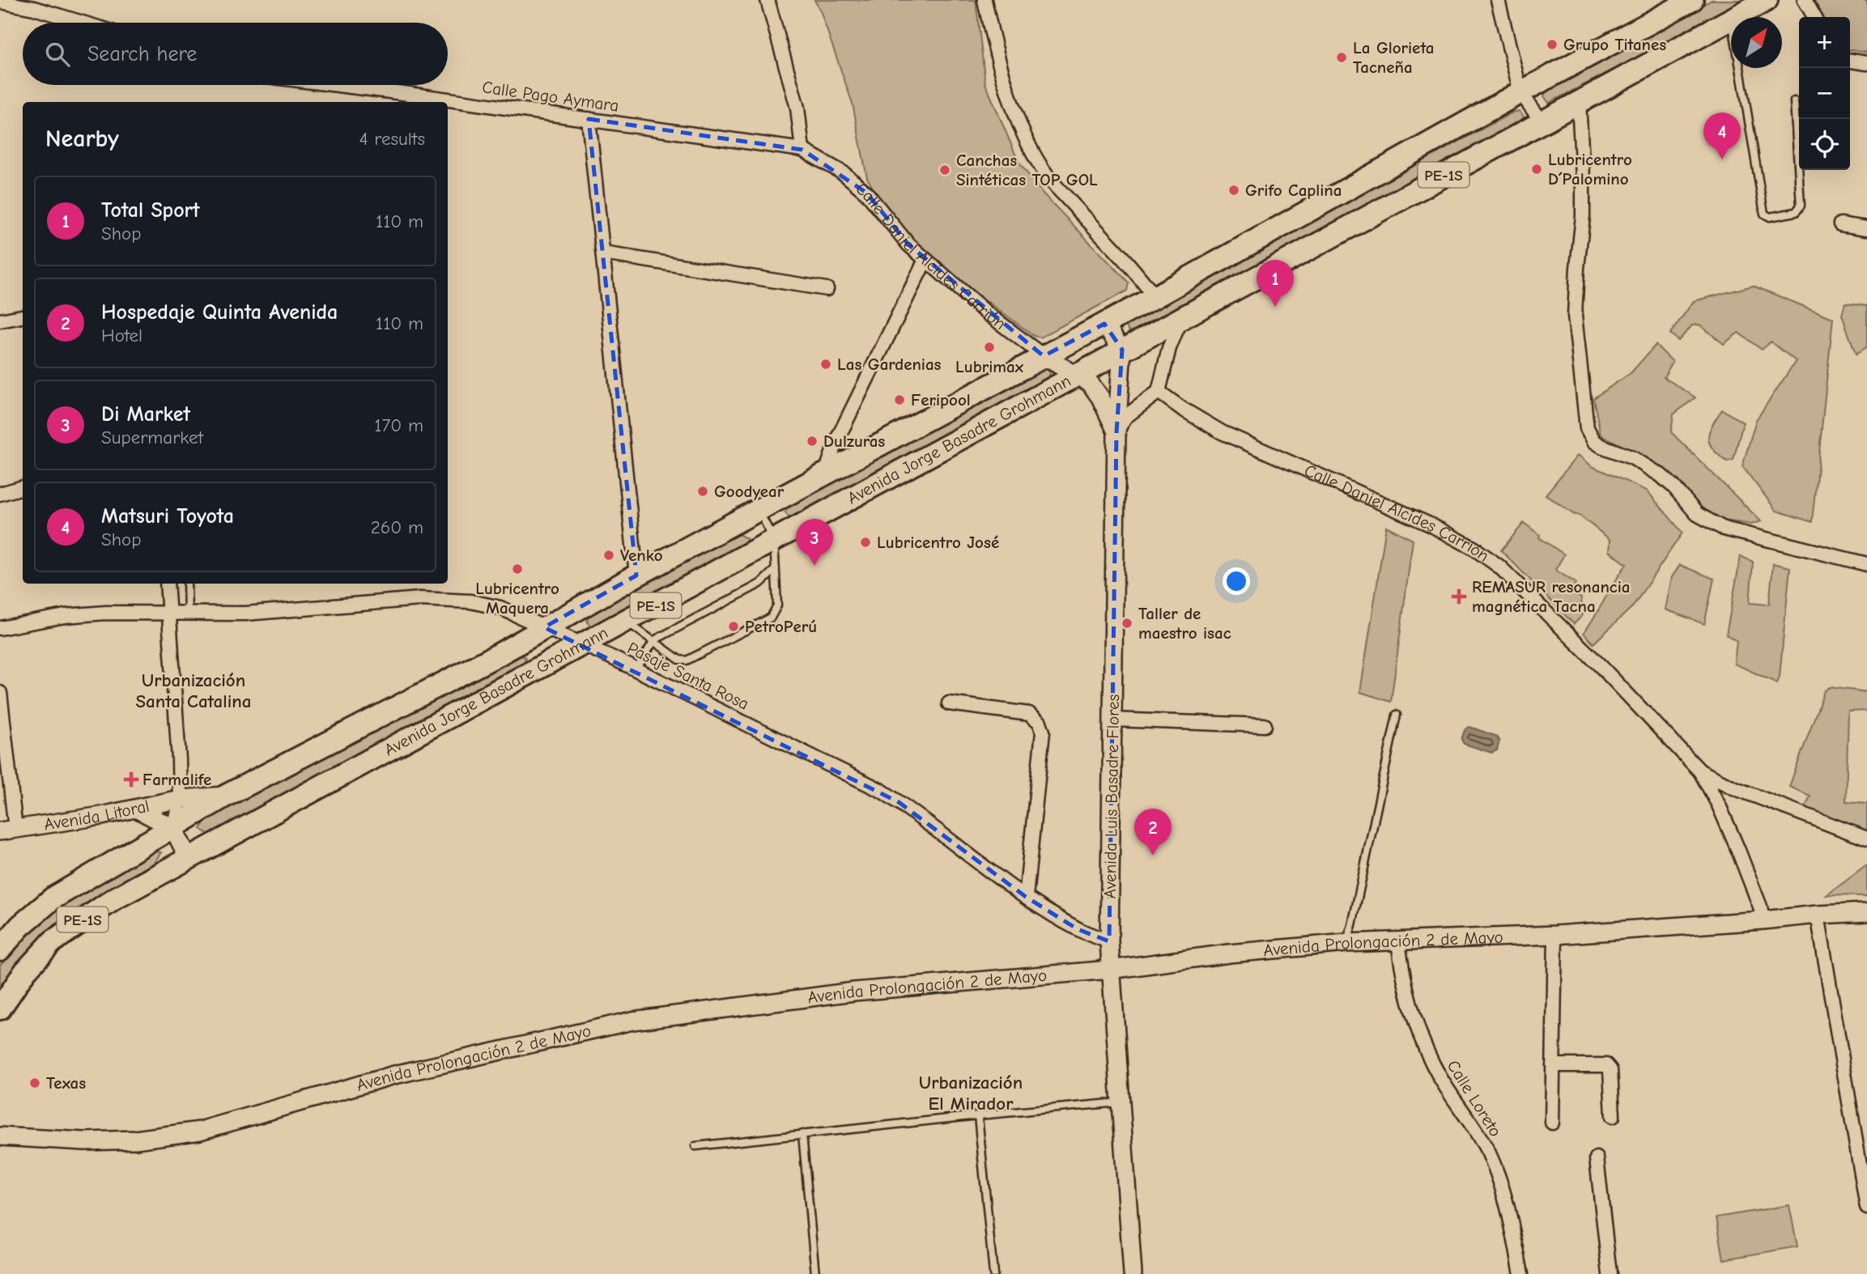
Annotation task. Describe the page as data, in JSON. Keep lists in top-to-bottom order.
{
  "streets": {
    "highway": ["PE-1S", "Avenida Jorge Basadre Grohmann"],
    "street": [
      "Calle Pago Aymara",
      "Calle Daniel Alcídes Carrión",
      "Pasaje Santa Rosa",
      "Avenida Luis Basadre Flores",
      "Avenida Litoral",
      "Avenida Prolongación 2 de Mayo",
      "Calle Loreto"
    ]
  },
  "crossings": [
    ["Calle Pago Aymara", "Calle Daniel Alcídes Carrión"],
    ["Calle Daniel Alcídes Carrión", "Avenida Jorge Basadre Grohmann"],
    ["Calle Daniel Alcídes Carrión", "Avenida Luis Basadre Flores"],
    ["Calle Daniel Alcídes Carrión", "Avenida Prolongación 2 de Mayo"],
    ["Avenida Jorge Basadre Grohmann", "Pasaje Santa Rosa"],
    ["Avenida Jorge Basadre Grohmann", "Avenida Luis Basadre Flores"],
    ["Avenida Jorge Basadre Grohmann", "Avenida Litoral"],
    ["Pasaje Santa Rosa", "Avenida Luis Basadre Flores"],
    ["Avenida Luis Basadre Flores", "Avenida Prolongación 2 de Mayo"],
    ["Avenida Prolongación 2 de Mayo", "Calle Loreto"]
  ],
  "districts": ["Urbanización Santa Catalina", "Urbanización El Mirador"],
  "places": {
    "other": [
      "Grupo Titanes",
      "La Glorieta Tacneña",
      "Lubricentro D´Palomino",
      "Canchas Sintéticas TOP GOL",
      "Grifo Caplina",
      "Lubrimax",
      "Las Gardenias",
      "Feripool",
      "Dulzuras",
      "Goodyear",
      "Lubricentro José",
      "Venko",
      "Lubricentro Maquera",
      "Taller de maestro isac",
      "PetroPerú",
      "Texas"
    ],
    "health": ["REMASUR resonancia magnética Tacna", "Farmalife"]
  },
  "north": "top right",
  "page": {
    "map_buttons": ["+", "−"],
    "search": "Search here",
    "heading": ["Nearby", "4 results"],
    "pins": [
      "4",
      "1",
      "3",
      "2"
    ],
    "list": [
      {
        "mark": "1",
        "name": "Total Sport",
        "note": "Shop",
        "value": "110 m"
      },
      {
        "mark": "2",
        "name": "Hospedaje Quinta Avenida",
        "note": "Hotel",
        "value": "110 m"
      },
      {
        "mark": "3",
        "name": "Di Market",
        "note": "Supermarket",
        "value": "170 m"
      },
      {
        "mark": "4",
        "name": "Matsuri Toyota",
        "note": "Shop",
        "value": "260 m"
      }
    ]
  }
}
